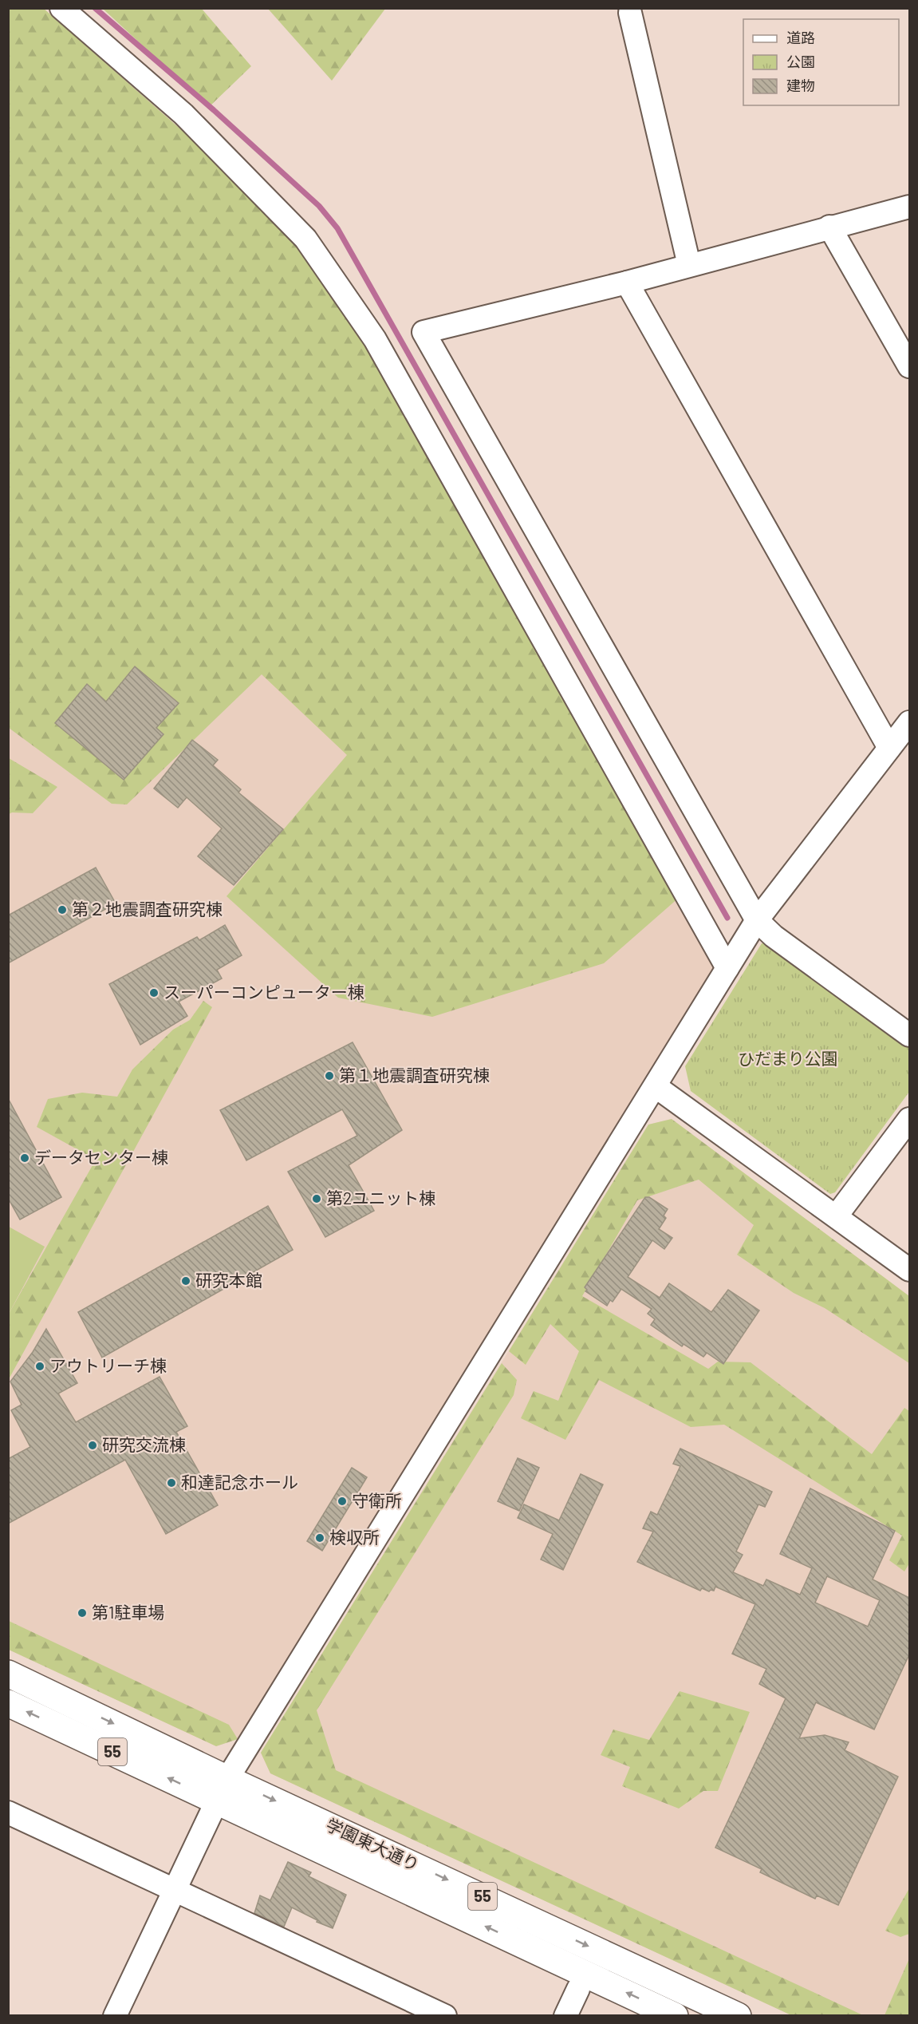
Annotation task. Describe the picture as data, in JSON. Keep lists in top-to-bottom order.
{
  "streets": {
    "main road": ["55", "学園東大通り"]
  },
  "parks": ["ひだまり公園"],
  "places": [
    "第２地震調査研究棟",
    "スーパーコンピューター棟",
    "第１地震調査研究棟",
    "データセンター棟",
    "第2ユニット棟",
    "研究本館",
    "アウトリーチ棟",
    "研究交流棟",
    "和達記念ホール",
    "守衛所",
    "検収所",
    "第1駐車場"
  ],
  "legend": ["道路", "公園", "建物"]
}
